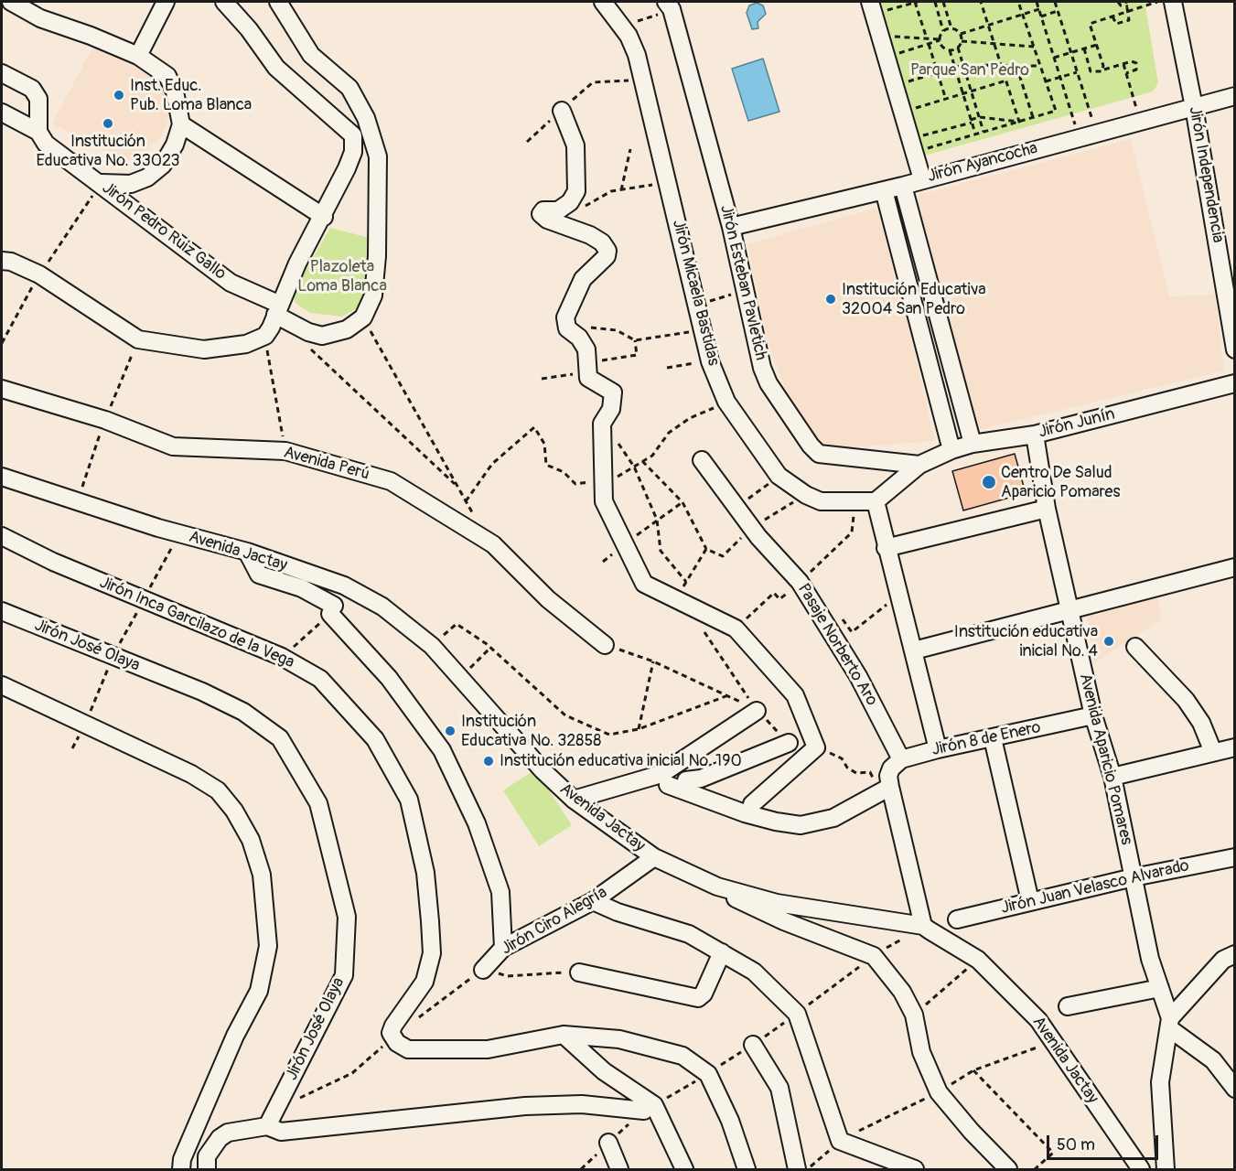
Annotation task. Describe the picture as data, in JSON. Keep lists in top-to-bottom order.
{
  "streets": {
    "street": [
      "Jirón Ayancocha",
      "Jirón Independencia",
      "Jirón Pedro Ruiz Gallo",
      "Jirón Esteban Pavletich",
      "Jirón Micaela Bastidas",
      "Jirón Junín",
      "Avenida Perú",
      "Avenida Jactay",
      "Jirón Inca Garcilazo de la Vega",
      "Pasaje Norberto Aro",
      "Jirón José Olaya",
      "Jirón 8 de Enero",
      "Avenida Aparicio Pomares",
      "Jirón Juan Velasco Alvarado",
      "Jirón Ciro Alegría"
    ]
  },
  "crossings": [
    ["Jirón Ayancocha", "Jirón Independencia"],
    ["Jirón Ayancocha", "Jirón Esteban Pavletich"],
    ["Jirón Esteban Pavletich", "Jirón Junín"],
    ["Jirón Junín", "Avenida Aparicio Pomares"],
    ["Avenida Jactay", "Jirón Ciro Alegría"],
    ["Pasaje Norberto Aro", "Jirón 8 de Enero"],
    ["Jirón 8 de Enero", "Avenida Aparicio Pomares"],
    ["Avenida Aparicio Pomares", "Jirón Juan Velasco Alvarado"]
  ],
  "parks": ["Parque San Pedro", "Plazoleta Loma Blanca"],
  "places": [
    "Inst. Educ. Pub. Loma Blanca",
    "Institución Educativa No. 33023",
    "Institución Educativa 32004 San Pedro",
    "Centro De Salud Aparicio Pomares",
    "Institución educativa inicial No. 4",
    "Institución Educativa No. 32858",
    "Institución educativa inicial No. 190"
  ],
  "scale_bar": "50 m"
}
